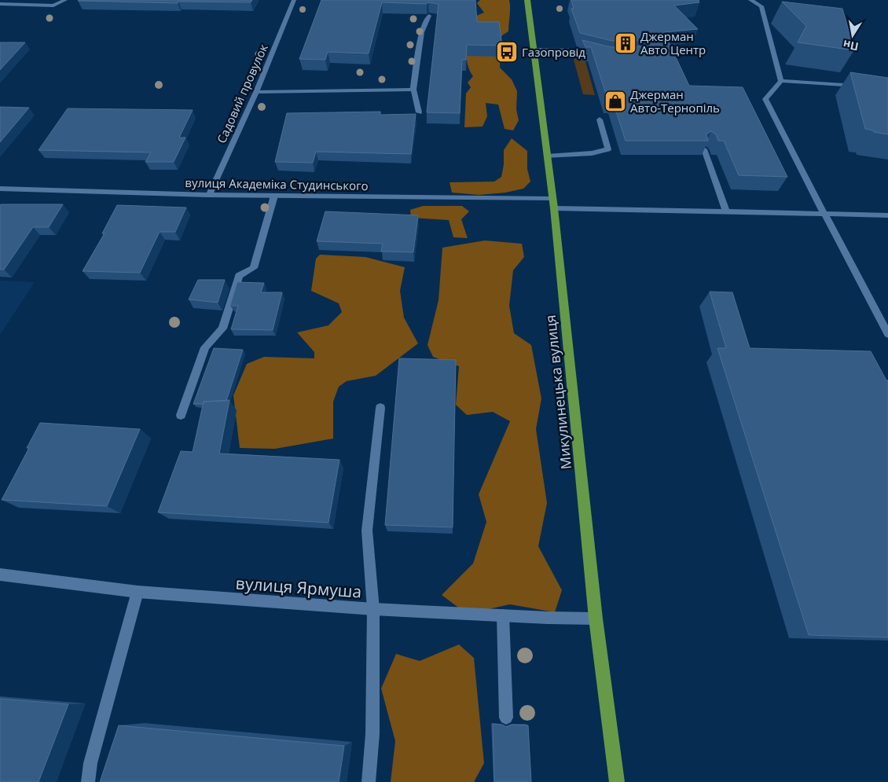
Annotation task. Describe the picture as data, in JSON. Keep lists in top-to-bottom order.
{
  "streets": {
    "highway": ["Микулинецька вулиця"],
    "street": ["Садовий провулок", "вулиця Академіка Студинського", "вулиця Ярмуша"]
  },
  "crossings": [
    ["Садовий провулок", "вулиця Академіка Студинського"],
    ["вулиця Академіка Студинського", "Микулинецька вулиця"],
    ["Микулинецька вулиця", "вулиця Ярмуша"]
  ],
  "places": {
    "building": ["Джерман Авто Центр"],
    "bus stop": ["Газопровід"],
    "shop": ["Джерман Авто-Тернопіль"]
  },
  "north": "bottom"
}
